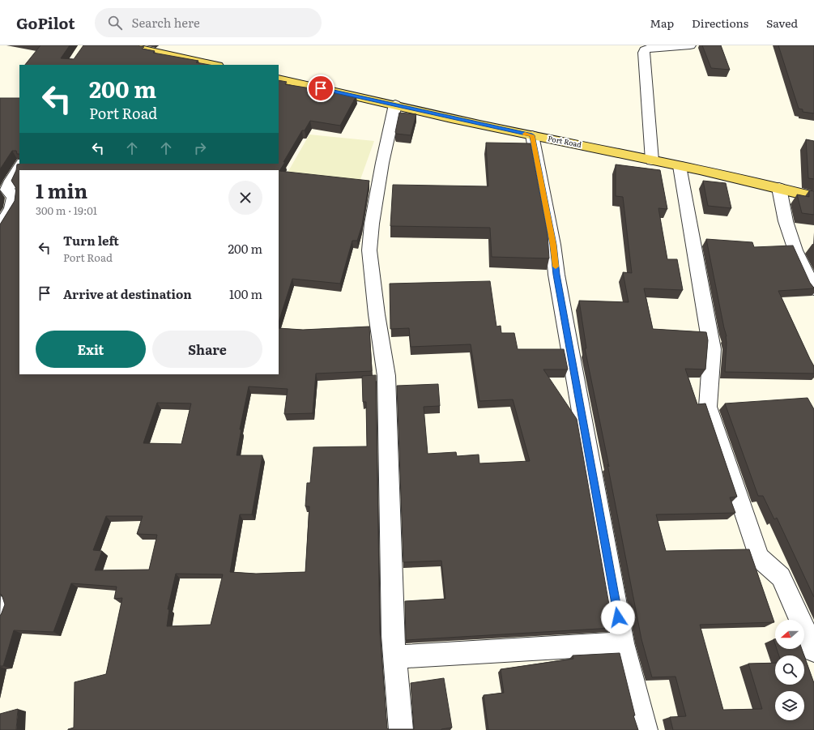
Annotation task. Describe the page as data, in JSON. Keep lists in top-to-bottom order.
{
  "streets": {
    "main road": ["Port Road"]
  },
  "north": "left",
  "page": {
    "header": "GoPilot",
    "search": "Search here",
    "nav": ["Map", "Directions", "Saved"],
    "turn": ["200 m", "Port Road"],
    "heading": ["1 min", "300 m · 19:01"],
    "list": [
      {
        "name": "Turn left",
        "note": "Port Road",
        "value": "200 m"
      },
      {
        "name": "Arrive at destination",
        "value": "100 m"
      }
    ],
    "buttons": ["Exit", "Share"]
  }
}
